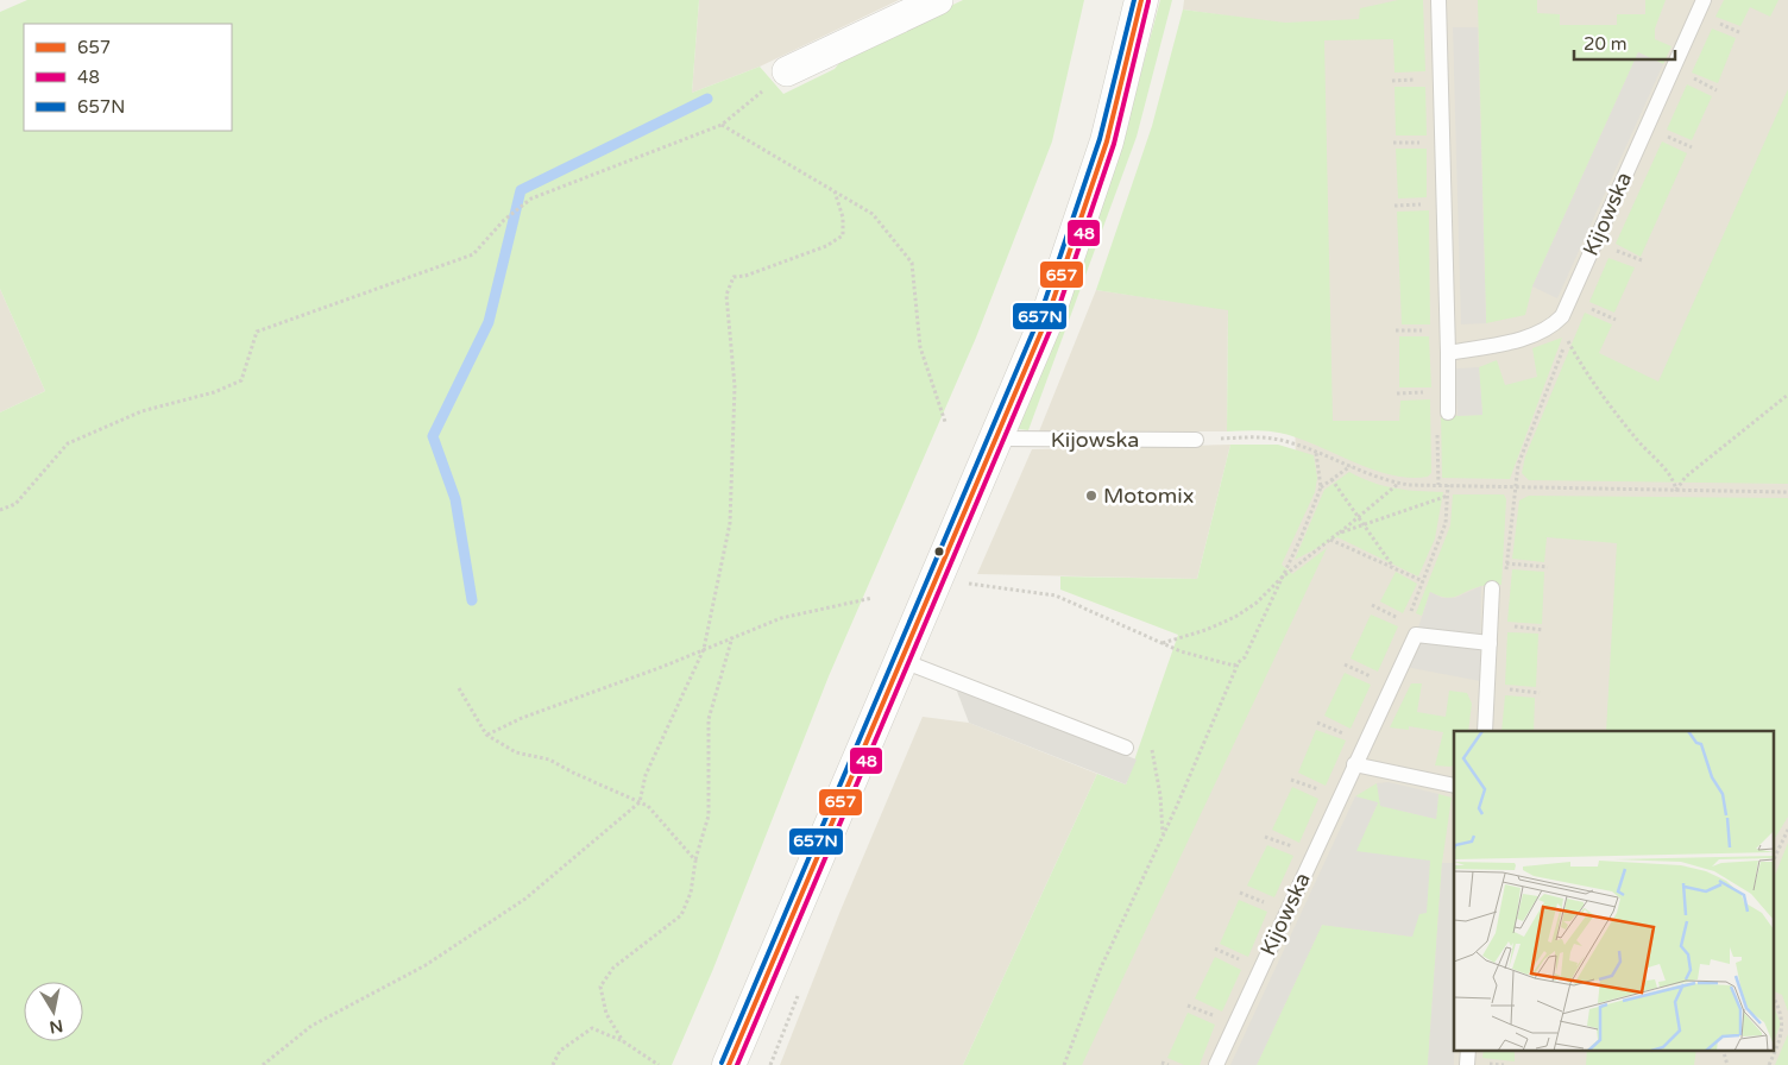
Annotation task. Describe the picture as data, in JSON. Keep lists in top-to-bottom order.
{
  "streets": {
    "lane": ["Kijowska"]
  },
  "places": ["Motomix"],
  "lines": ["transit line 657", "transit line 657N", "transit line 48"],
  "legend": ["657", "48", "657N"],
  "scale_bar": "20 m",
  "north": "bottom"
}
